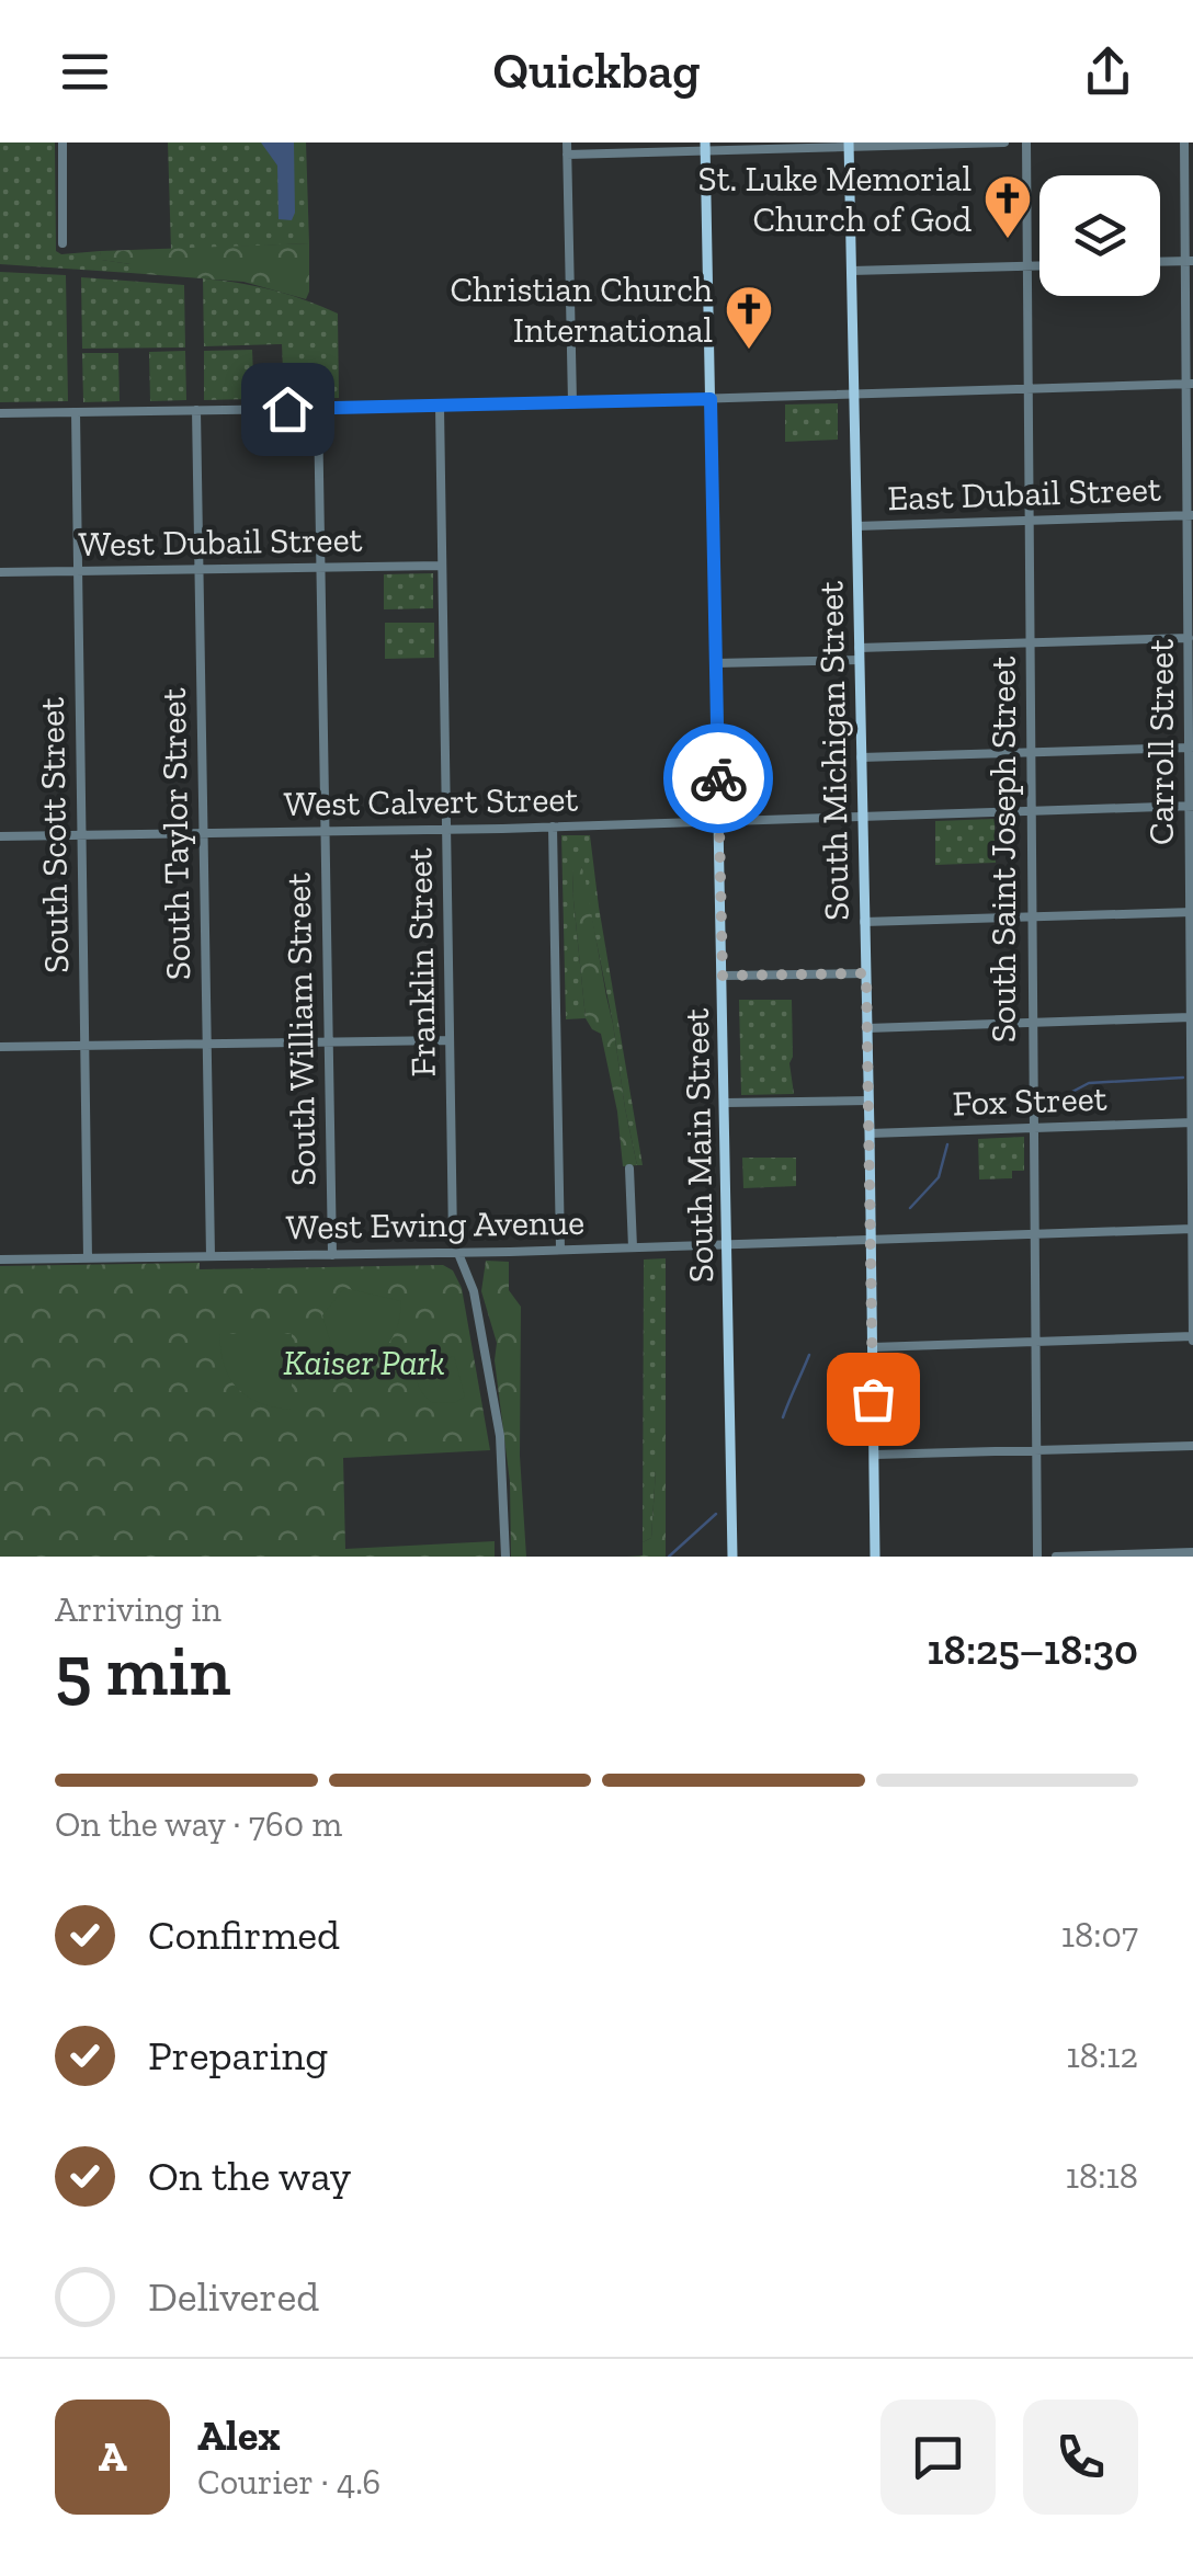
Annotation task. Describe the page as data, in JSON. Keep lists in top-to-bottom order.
{
  "streets": {
    "main road": ["South Michigan Street", "South Main Street"],
    "street": [
      "East Dubail Street",
      "West Dubail Street",
      "Carroll Street",
      "West Calvert Street",
      "South Taylor Street",
      "South Scott Street",
      "South Saint Joseph Street",
      "Franklin Street",
      "South William Street",
      "Fox Street",
      "West Ewing Avenue"
    ]
  },
  "crossings": [
    ["East Dubail Street", "Carroll Street"],
    ["East Dubail Street", "South Michigan Street"],
    ["East Dubail Street", "South Saint Joseph Street"],
    ["West Dubail Street", "South Taylor Street"],
    ["West Dubail Street", "South Scott Street"],
    ["West Dubail Street", "Franklin Street"],
    ["West Dubail Street", "South William Street"],
    ["Carroll Street", "West Calvert Street"],
    ["Carroll Street", "Fox Street"],
    ["Carroll Street", "West Ewing Avenue"],
    ["South Michigan Street", "West Calvert Street"],
    ["South Michigan Street", "Fox Street"],
    ["South Michigan Street", "West Ewing Avenue"],
    ["West Calvert Street", "South Taylor Street"],
    ["West Calvert Street", "South Scott Street"],
    ["West Calvert Street", "South Saint Joseph Street"],
    ["West Calvert Street", "Franklin Street"],
    ["West Calvert Street", "South William Street"],
    ["West Calvert Street", "South Main Street"],
    ["South Taylor Street", "West Ewing Avenue"],
    ["South Scott Street", "West Ewing Avenue"],
    ["South Saint Joseph Street", "Fox Street"],
    ["South Saint Joseph Street", "West Ewing Avenue"],
    ["Franklin Street", "West Ewing Avenue"],
    ["South William Street", "West Ewing Avenue"],
    ["South Main Street", "West Ewing Avenue"]
  ],
  "parks": ["Kaiser Park"],
  "places": {
    "church": ["St. Luke Memorial Church of God", "Christian Church International"]
  },
  "page": {
    "header": "Quickbag",
    "heading": ["5 min", "Arriving in", "18:25–18:30"],
    "panel": ["Alex", "Courier · 4.6"],
    "bar": "On the way · 760 m",
    "list": [
      ["Confirmed", "18:07"],
      ["Preparing", "18:12"],
      ["On the way", "18:18"],
      "Delivered"
    ],
    "round": "A"
  }
}
